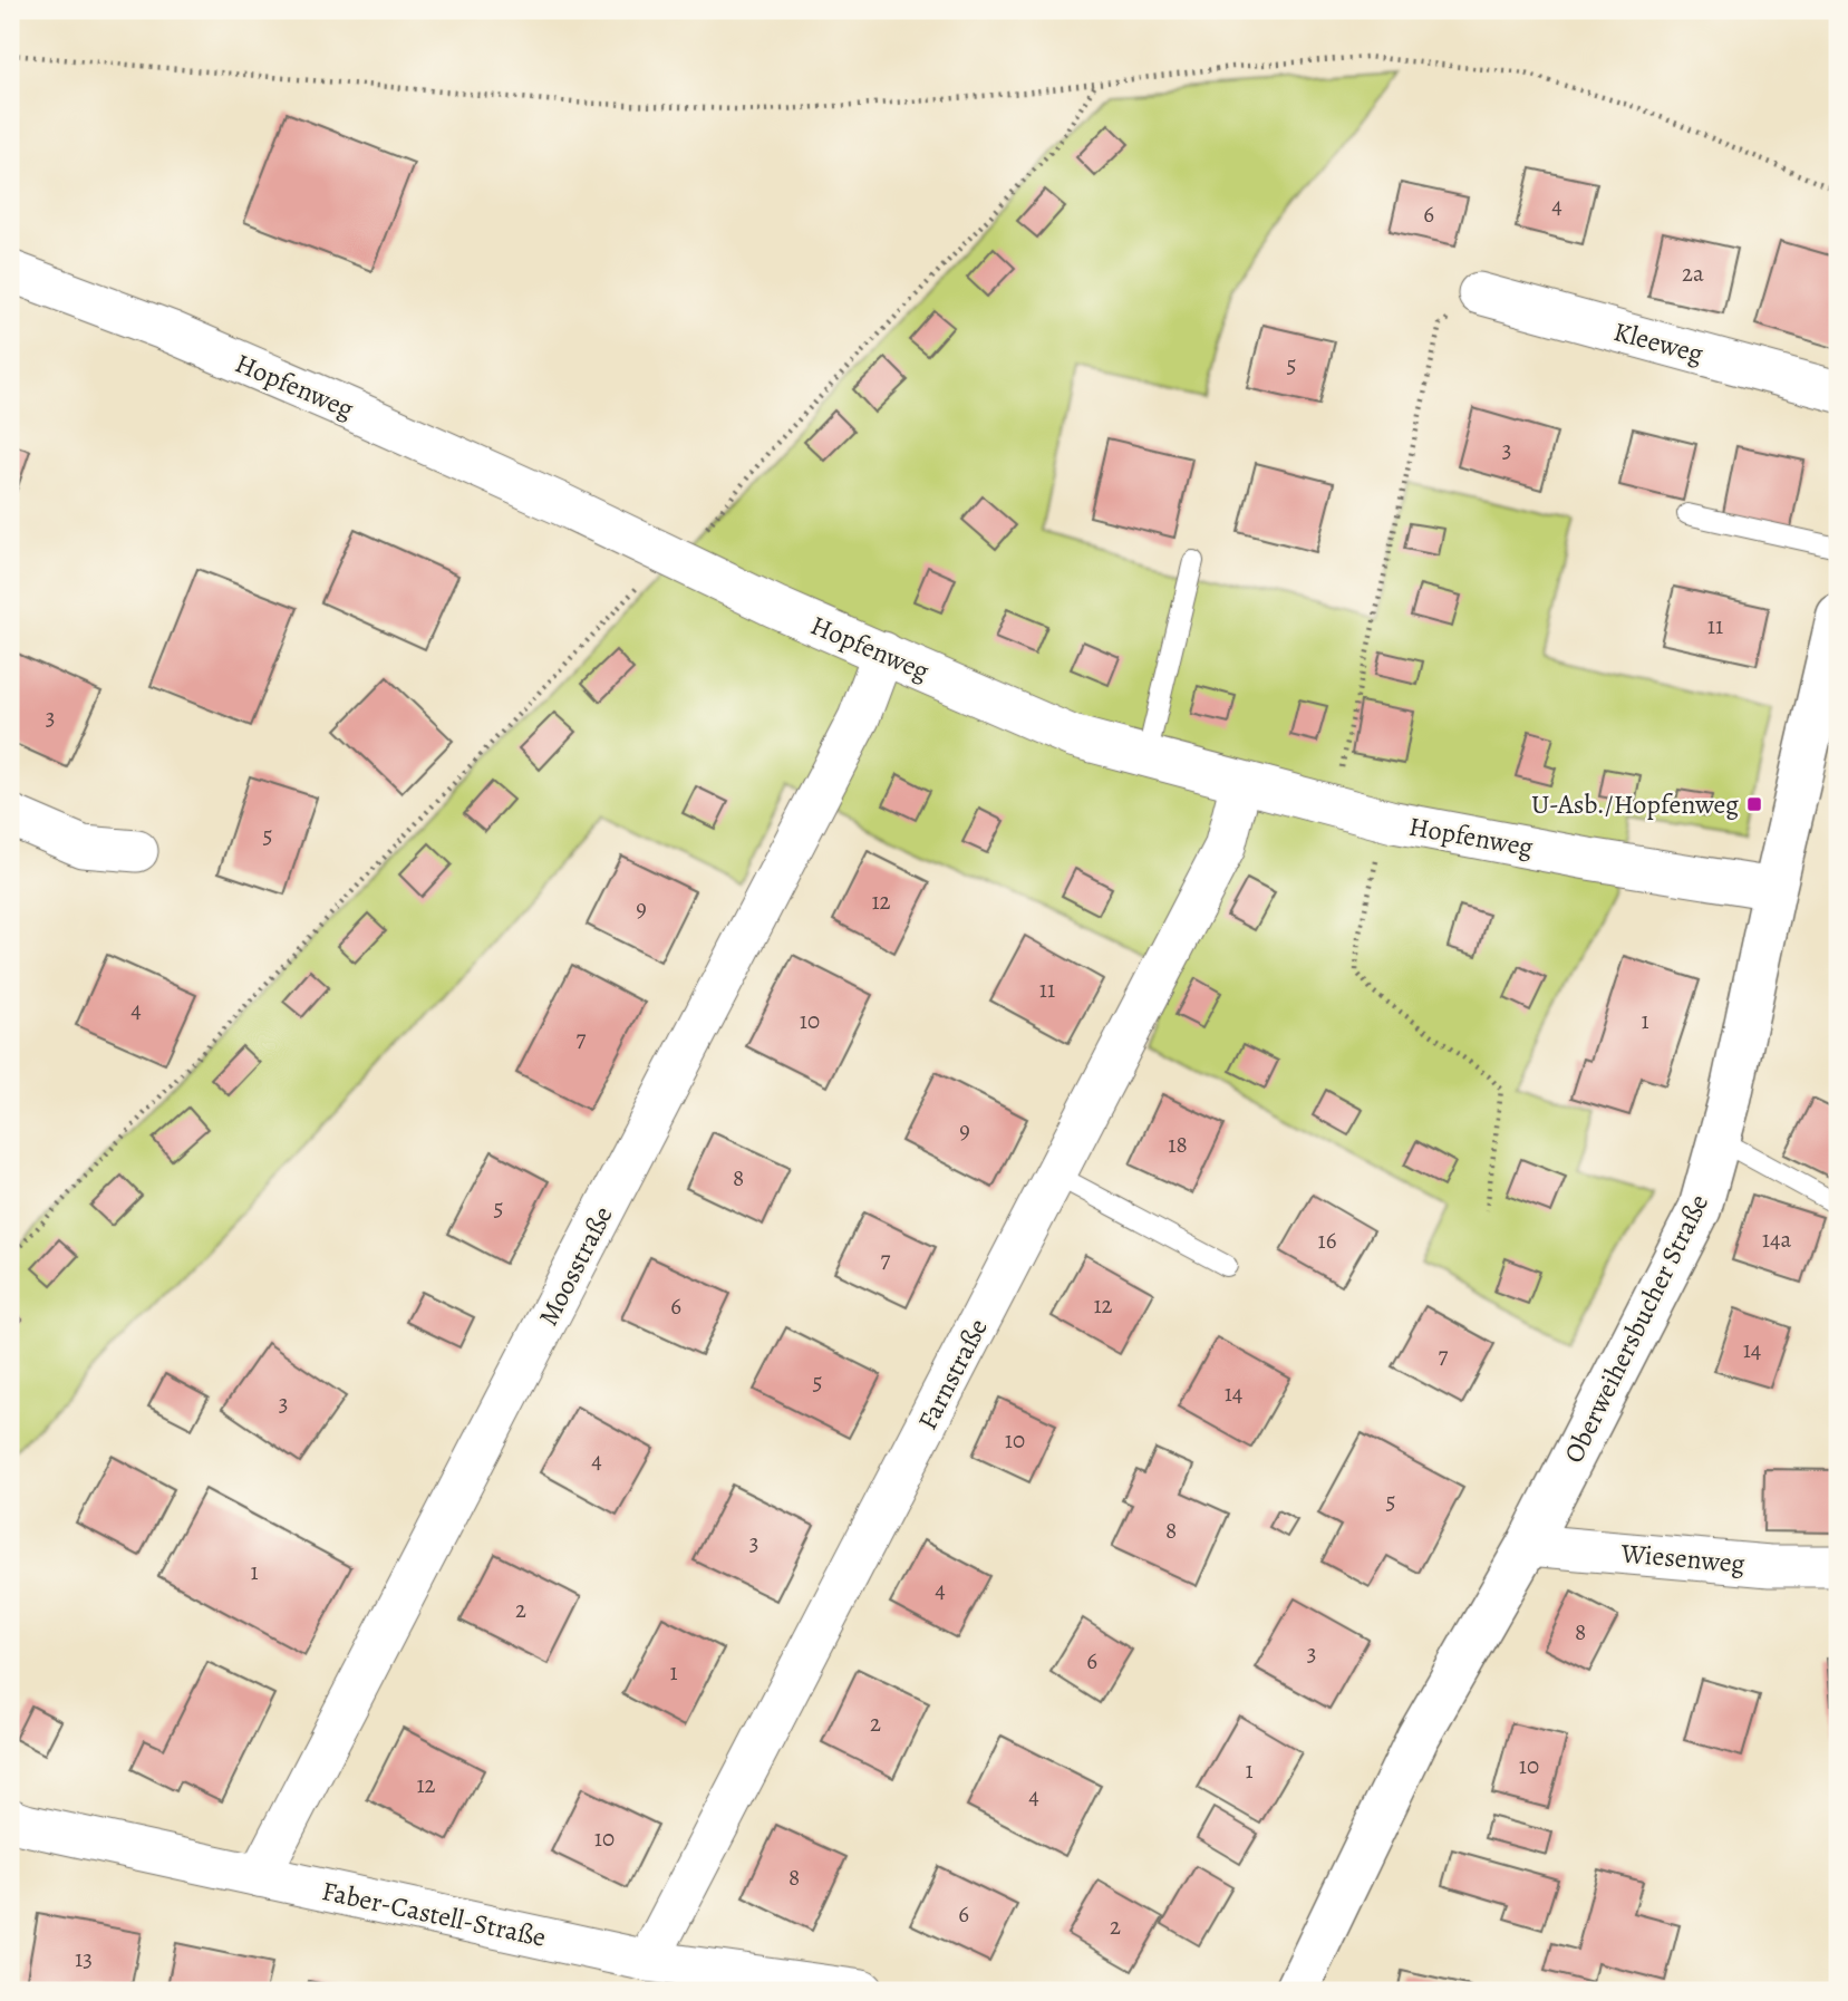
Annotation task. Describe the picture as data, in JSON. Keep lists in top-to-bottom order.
{
  "streets": {
    "street": [
      "Kleeweg",
      "Hopfenweg",
      "Moosstraße",
      "Oberweihersbucher Straße",
      "Farnstraße",
      "Wiesenweg",
      "Faber-Castell-Straße"
    ]
  },
  "crossings": [
    ["Hopfenweg", "Moosstraße"],
    ["Hopfenweg", "Oberweihersbucher Straße"],
    ["Hopfenweg", "Farnstraße"],
    ["Moosstraße", "Faber-Castell-Straße"],
    ["Oberweihersbucher Straße", "Wiesenweg"],
    ["Farnstraße", "Faber-Castell-Straße"]
  ],
  "places": {
    "transit": ["U-Asb./Hopfenweg"]
  },
  "house_numbers": [
    "4",
    "6",
    "2a",
    "5",
    "3",
    "11",
    "3",
    "5",
    "12",
    "9",
    "11",
    "4",
    "10",
    "1",
    "7",
    "9",
    "18",
    "8",
    "5",
    "14a",
    "16",
    "7",
    "12",
    "6",
    "14",
    "7",
    "5",
    "14",
    "3",
    "10",
    "4",
    "5",
    "8",
    "3",
    "1",
    "4",
    "2",
    "8",
    "3",
    "6",
    "1",
    "2",
    "10",
    "1",
    "12",
    "4",
    "10",
    "8",
    "6",
    "2",
    "13"
  ]
}
